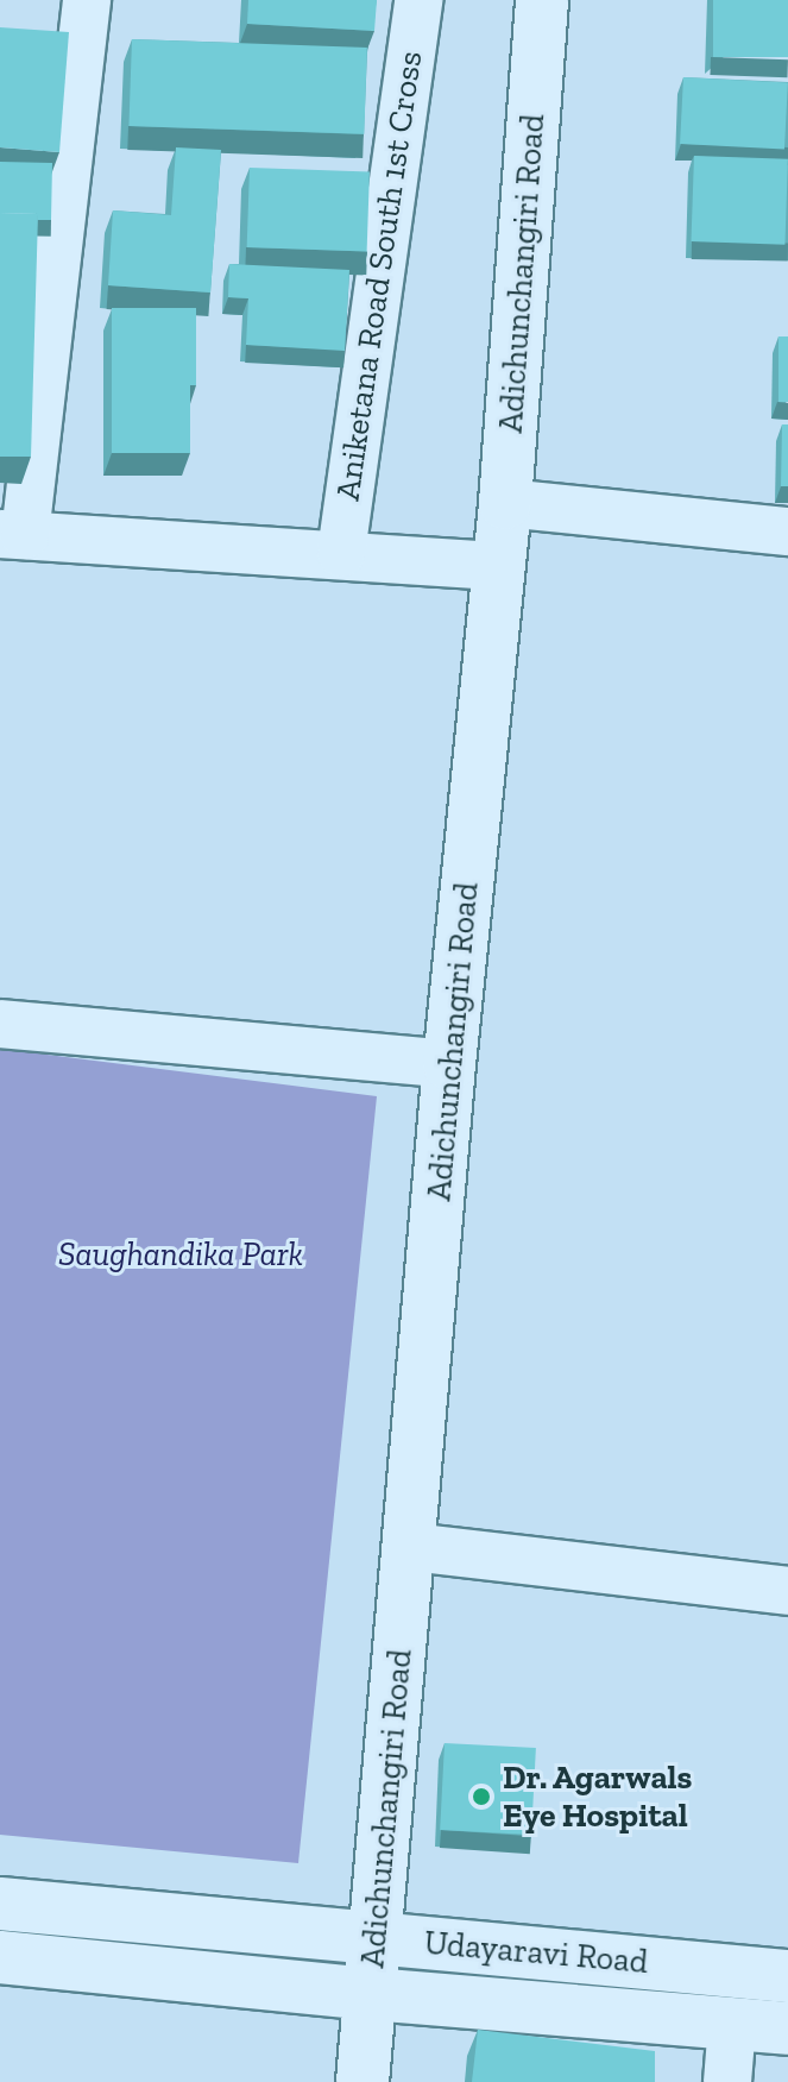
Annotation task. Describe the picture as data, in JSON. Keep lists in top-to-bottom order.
{
  "streets": {
    "street": ["Adichunchangiri Road", "Aniketana Road South 1st Cross", "Udayaravi Road"]
  },
  "crossings": [
    ["Adichunchangiri Road", "Udayaravi Road"]
  ],
  "parks": ["Saughandika Park"],
  "places": ["Dr. Agarwals Eye Hospital"]
}
